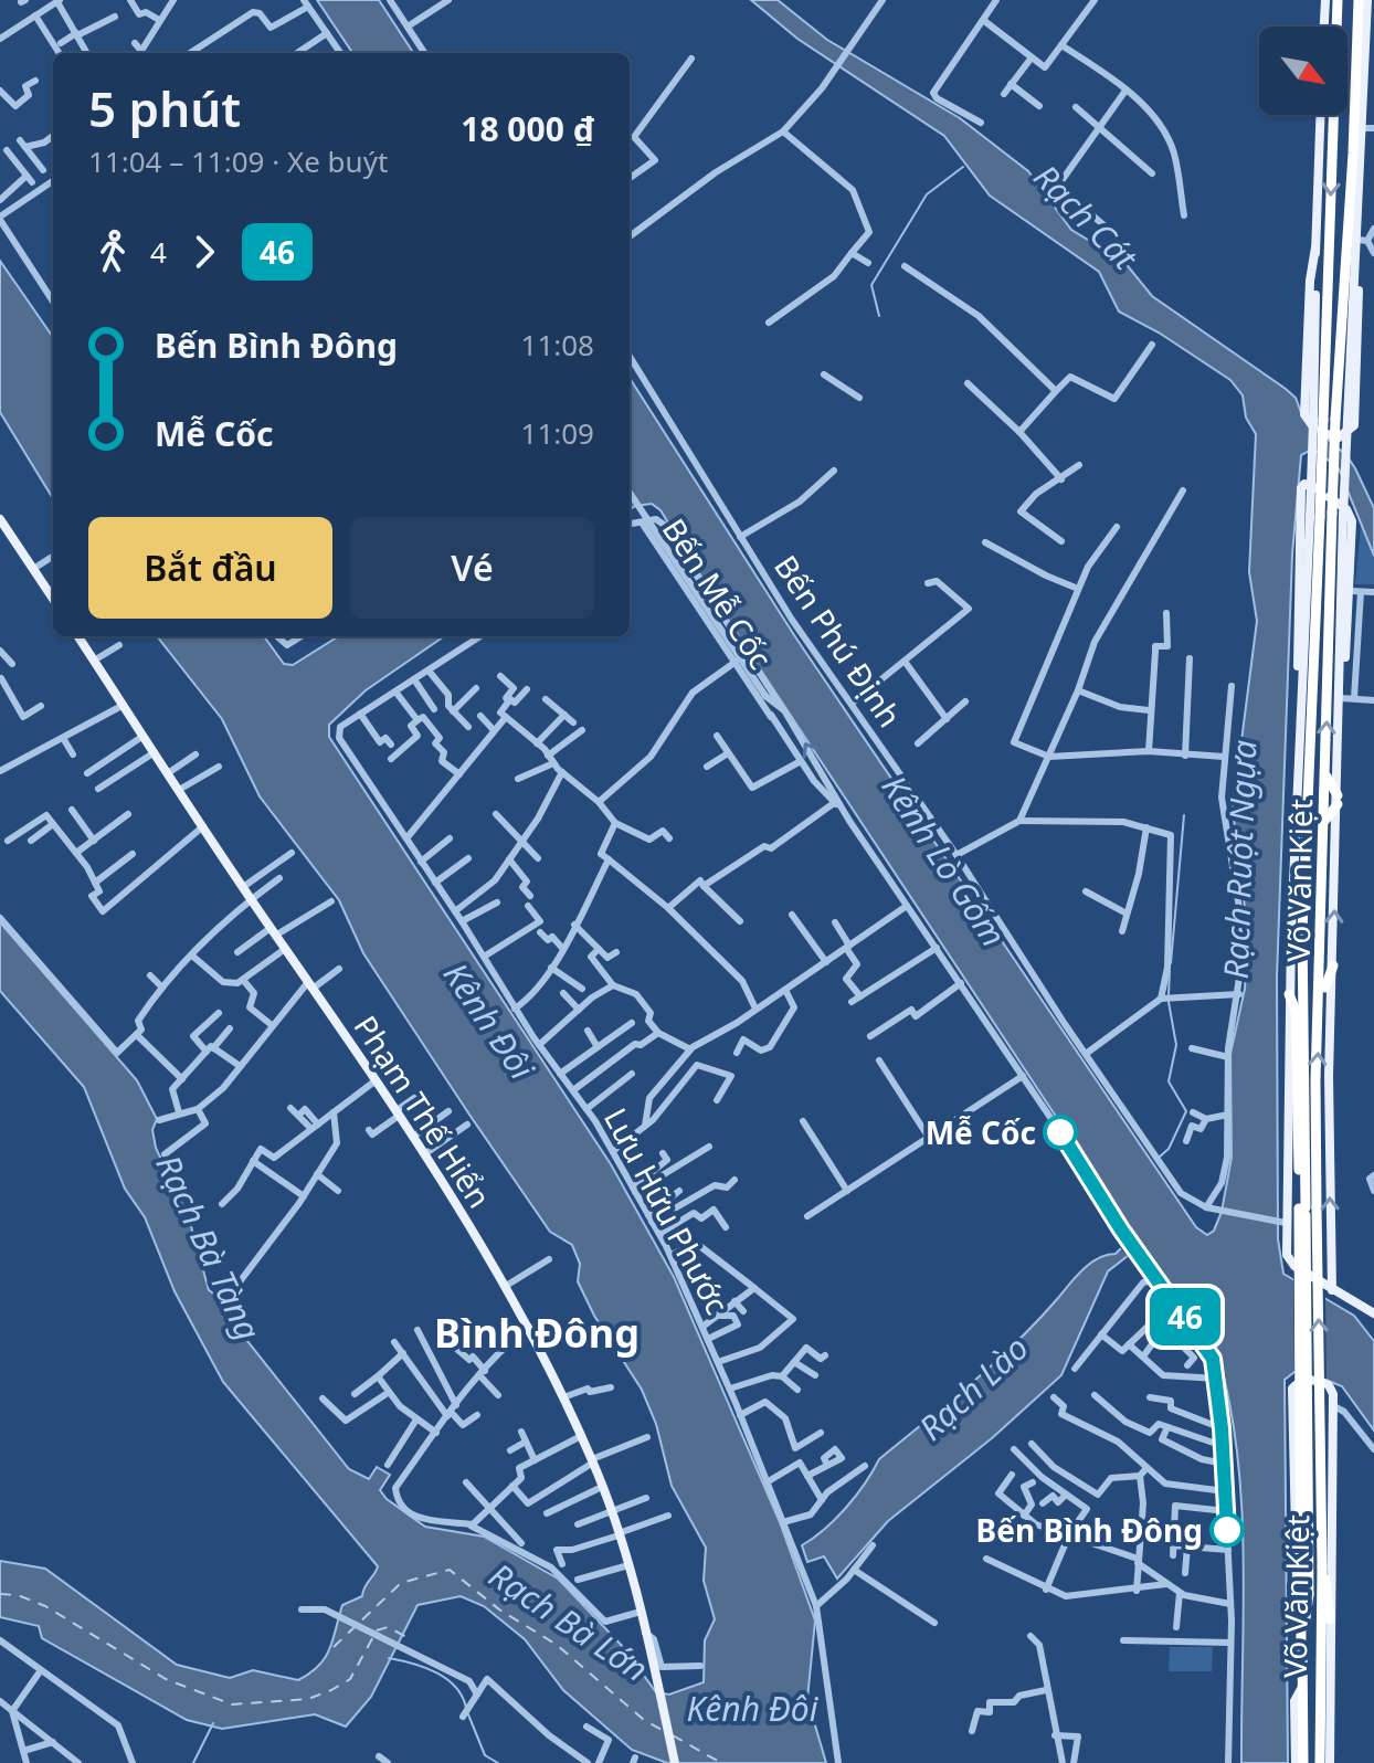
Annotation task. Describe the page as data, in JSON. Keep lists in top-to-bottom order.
{
  "streets": {
    "highway": ["Võ Văn Kiệt"],
    "main road": ["Phạm Thế Hiển"],
    "street": ["Bến Mễ Cốc", "Bến Phú Định", "Lưu Hữu Phước"]
  },
  "districts": ["Bình Đông"],
  "water": [
    "Rạch Cát",
    "Rạch Ruột Ngựa",
    "Kênh Lò Gốm",
    "Kênh Đôi",
    "Rạch Bà Tàng",
    "Rạch Lào",
    "Rạch Bà Lớn"
  ],
  "places": ["Mễ Cốc", "Bến Bình Đông"],
  "lines": ["bus line 46"],
  "north": "bottom right",
  "page": {
    "on_map": "46",
    "heading": ["5 phút", "11:04 – 11:09 · Xe buýt", "18 000 ₫"],
    "legs": ["4", "46"],
    "list": [
      {
        "name": "Bến Bình Đông",
        "value": "11:08"
      },
      {
        "name": "Mễ Cốc",
        "value": "11:09"
      }
    ],
    "buttons": ["Bắt đầu", "Vé"]
  }
}
